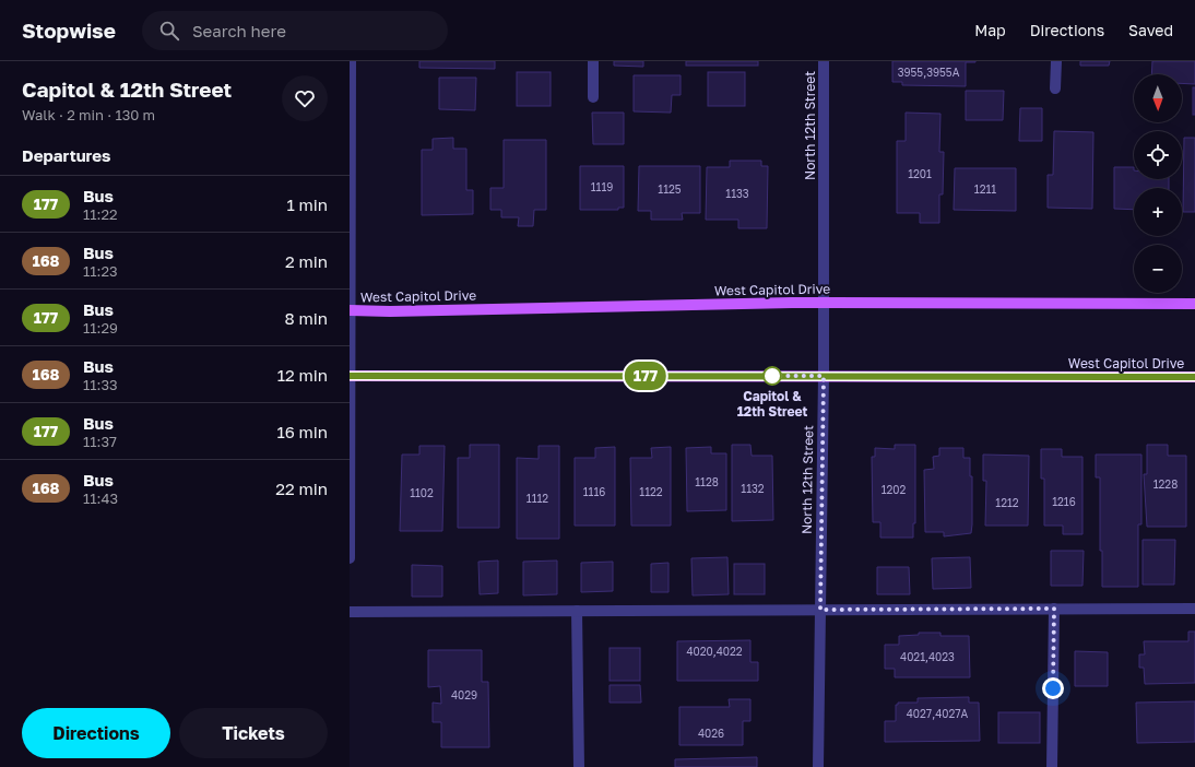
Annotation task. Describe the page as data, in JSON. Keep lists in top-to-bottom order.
{
  "streets": {
    "main road": ["West Capitol Drive"],
    "street": ["North 12th Street"]
  },
  "crossings": [
    ["North 12th Street", "West Capitol Drive"]
  ],
  "places": ["Capitol & 12th Street"],
  "lines": ["bus line 177"],
  "house_numbers": [
    "3955,3955A",
    "1201",
    "1119",
    "1125",
    "1211",
    "1133",
    "1128",
    "1228",
    "1132",
    "1202",
    "1116",
    "1122",
    "1102",
    "1112",
    "1216",
    "1212",
    "4020,4022",
    "4021,4023",
    "4029",
    "4027,4027A",
    "4026"
  ],
  "north": "bottom",
  "page": {
    "header": "Stopwise",
    "search": "Search here",
    "nav": ["Map", "Directions", "Saved"],
    "heading": [
      ["Capitol & 12th Street", "Walk · 2 min · 130 m"],
      "Departures"
    ],
    "on_map": "177",
    "map_buttons": ["+", "−"],
    "list": [
      {
        "mark": "177",
        "name": "Bus",
        "note": "11:22",
        "value": "1 min"
      },
      {
        "mark": "168",
        "name": "Bus",
        "note": "11:23",
        "value": "2 min"
      },
      {
        "mark": "177",
        "name": "Bus",
        "note": "11:29",
        "value": "8 min"
      },
      {
        "mark": "168",
        "name": "Bus",
        "note": "11:33",
        "value": "12 min"
      },
      {
        "mark": "177",
        "name": "Bus",
        "note": "11:37",
        "value": "16 min"
      },
      {
        "mark": "168",
        "name": "Bus",
        "note": "11:43",
        "value": "22 min"
      }
    ],
    "buttons": ["Directions", "Tickets"]
  }
}
